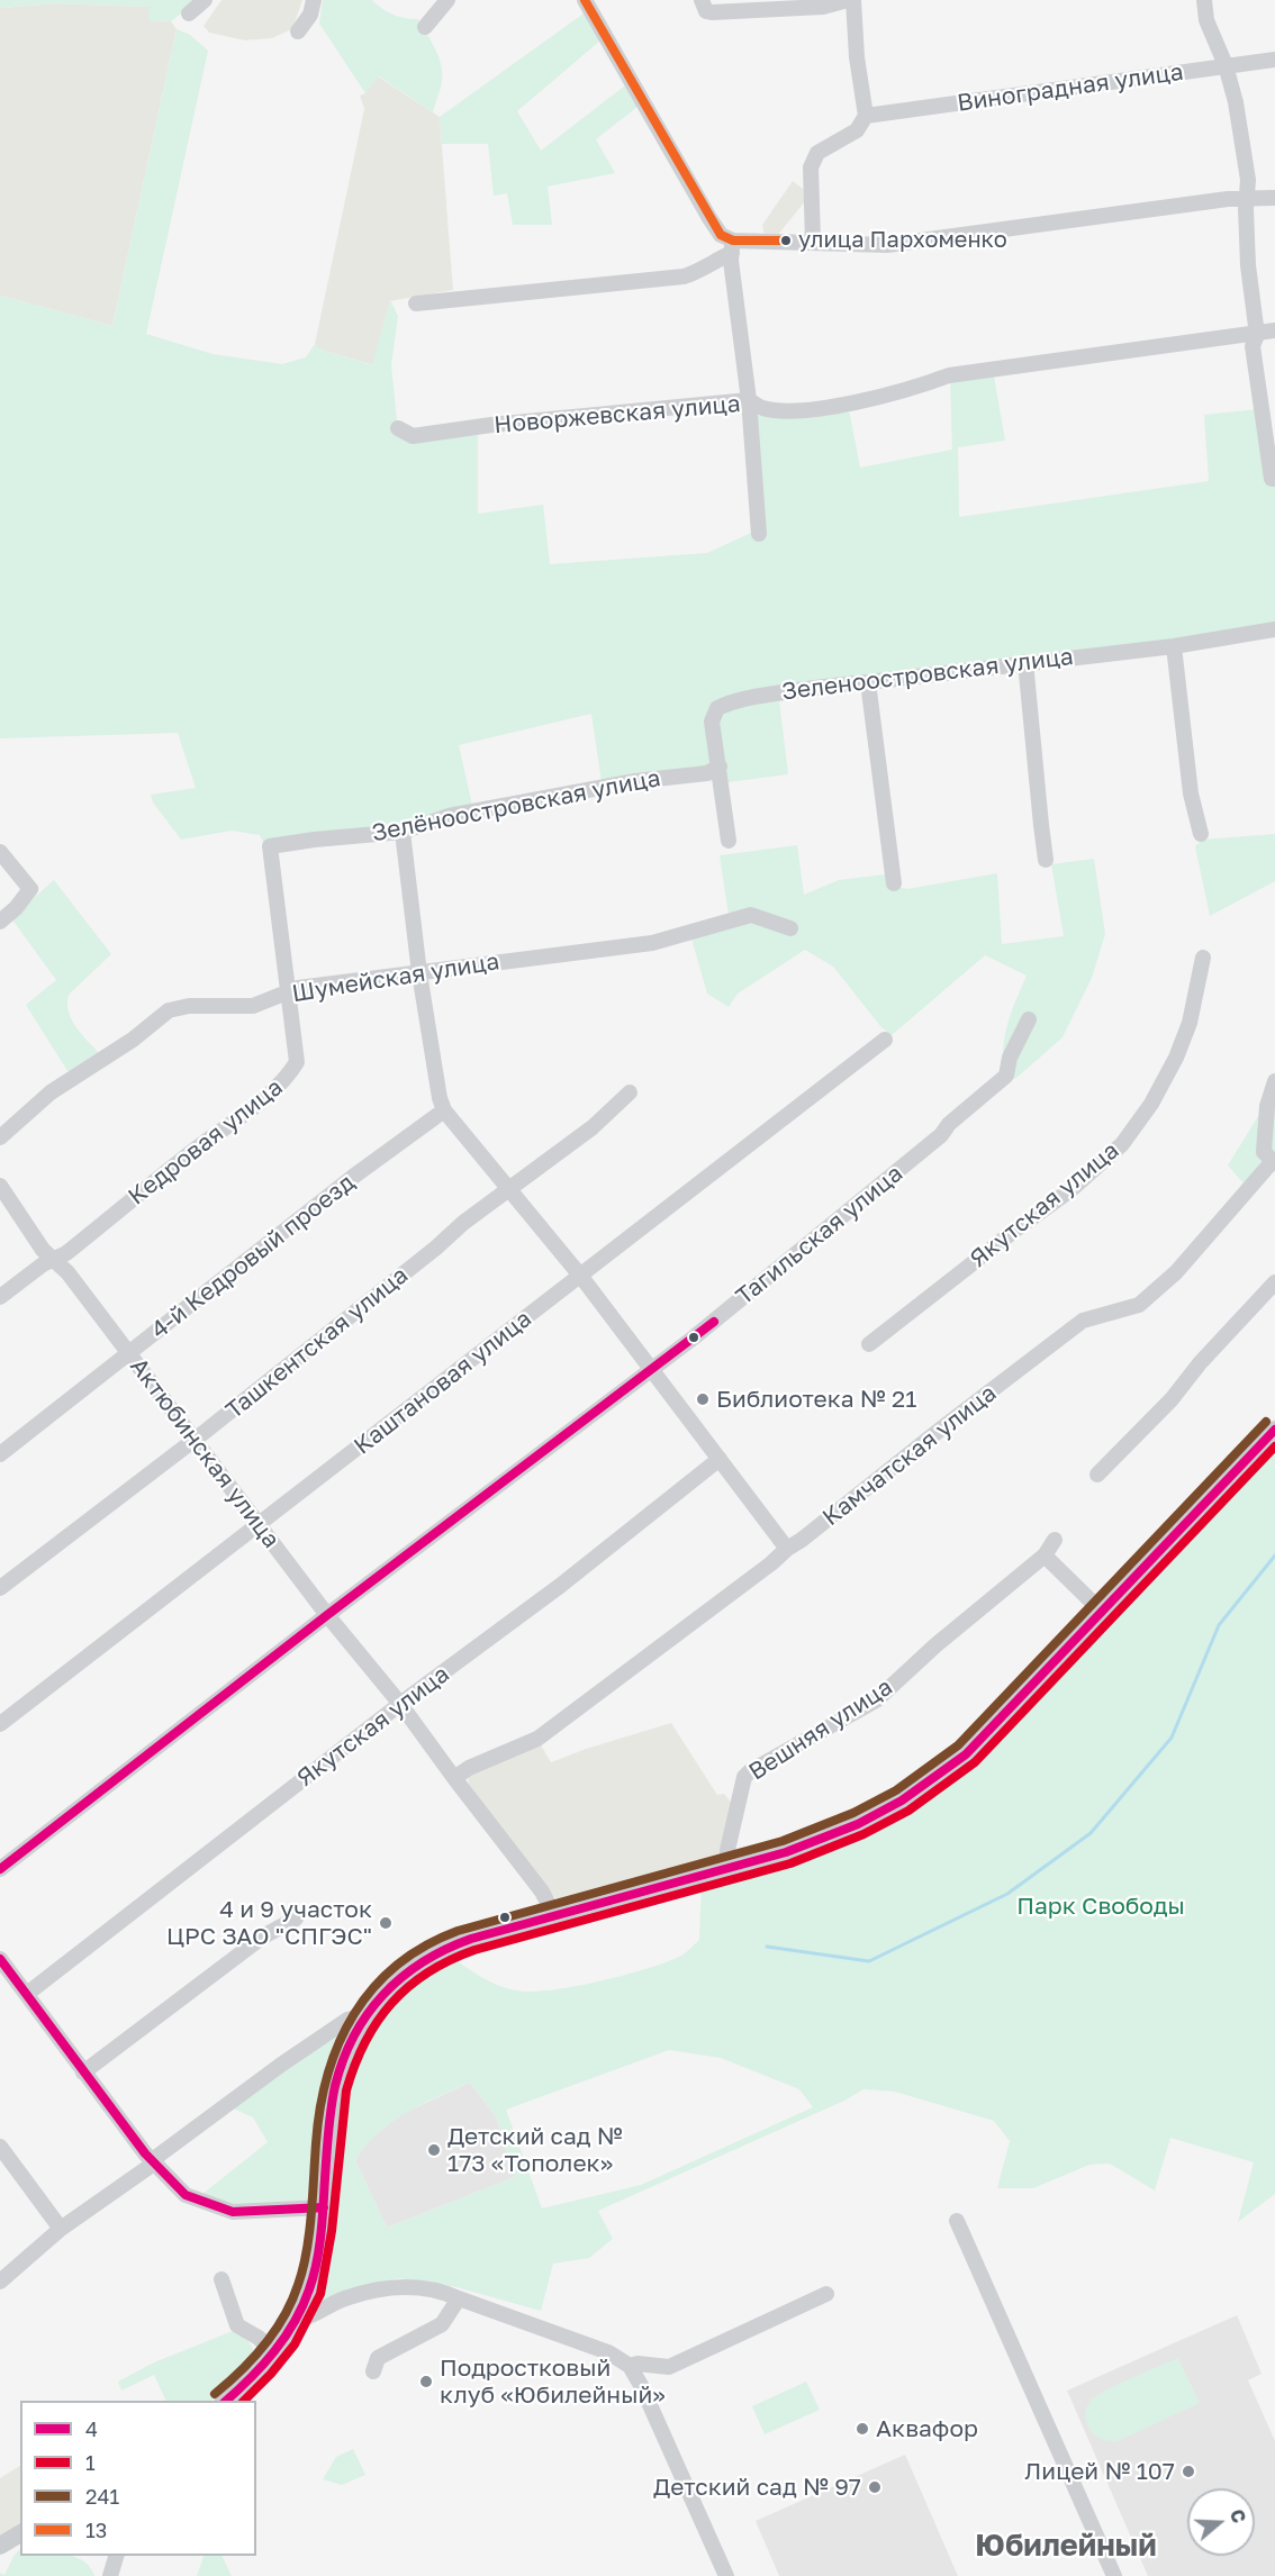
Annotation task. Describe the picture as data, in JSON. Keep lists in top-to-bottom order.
{
  "streets": {
    "street": [
      "Виноградная улица",
      "Новоржевская улица",
      "Зеленоостровская улица",
      "Зелёноостровская улица",
      "Шумейская улица",
      "Кедровая улица",
      "Якутская улица",
      "Тагильская улица",
      "4-й Кедровый проезд",
      "Ташкентская улица",
      "Каштановая улица",
      "Актюбинская улица",
      "Камчатская улица",
      "Вешняя улица"
    ]
  },
  "crossings": [
    ["Зеленоостровская улица", "Зелёноостровская улица"],
    ["Зелёноостровская улица", "Кедровая улица"],
    ["Шумейская улица", "Кедровая улица"],
    ["Кедровая улица", "Актюбинская улица"],
    ["Якутская улица", "Актюбинская улица"],
    ["Тагильская улица", "Актюбинская улица"],
    ["4-й Кедровый проезд", "Актюбинская улица"],
    ["Ташкентская улица", "Актюбинская улица"],
    ["Каштановая улица", "Актюбинская улица"],
    ["Актюбинская улица", "Камчатская улица"]
  ],
  "districts": ["Юбилейный"],
  "parks": ["Парк Свободы"],
  "places": [
    "улица Пархоменко",
    "Библиотека № 21",
    "4 и 9 участок ЦРС ЗАО \"СПГЭС\"",
    "Детский сад № 173 «Тополек»",
    "Подростковый клуб «Юбилейный»",
    "Аквафор",
    "Лицей № 107",
    "Детский сад № 97"
  ],
  "lines": [
    "transit line 13",
    "transit line 4",
    "transit line 241",
    "transit line 1"
  ],
  "legend": [
    "4",
    "1",
    "241",
    "13"
  ],
  "north": "right"
}
